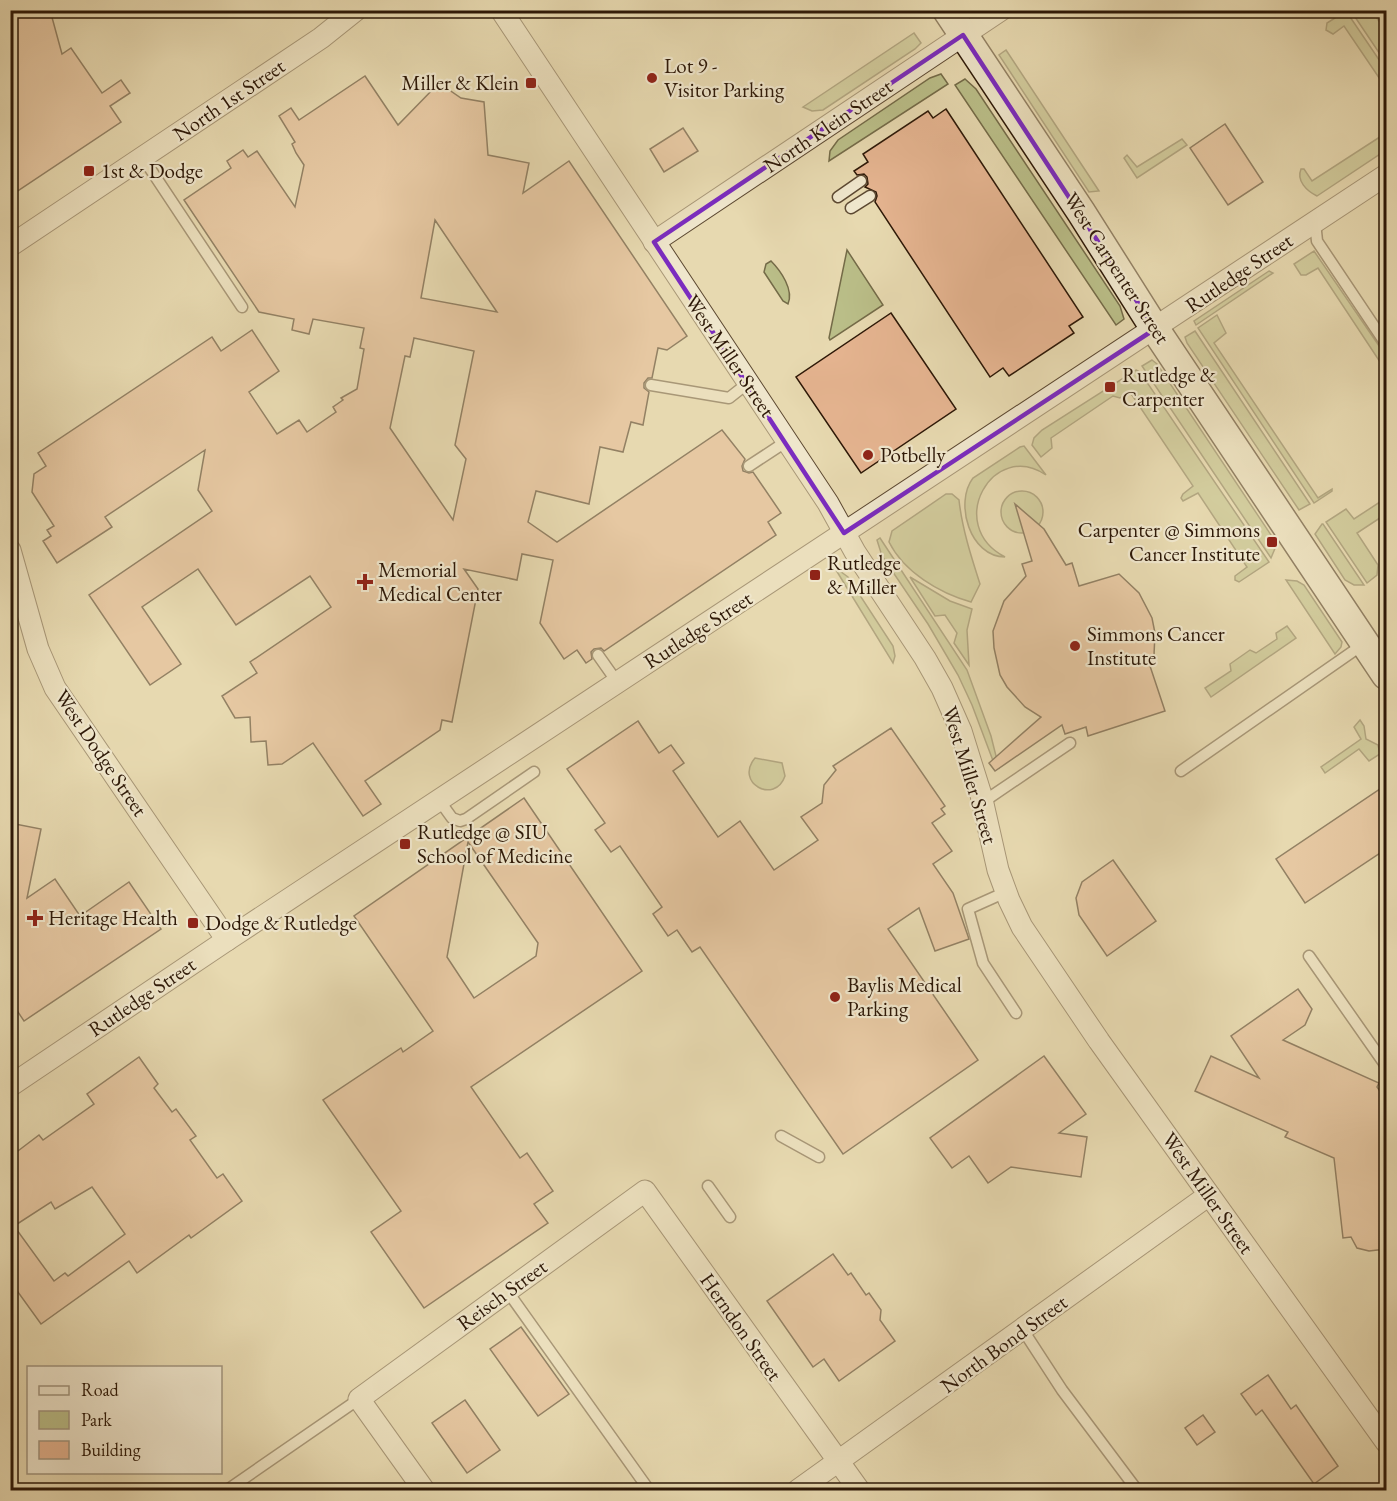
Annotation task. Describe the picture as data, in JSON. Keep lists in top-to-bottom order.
{
  "streets": {
    "street": [
      "North 1st Street",
      "North Klein Street",
      "West Carpenter Street",
      "Rutledge Street",
      "West Miller Street",
      "West Dodge Street",
      "Reisch Street",
      "Herndon Street",
      "North Bond Street"
    ]
  },
  "crossings": [
    ["North Klein Street", "West Carpenter Street"],
    ["North Klein Street", "West Miller Street"],
    ["West Carpenter Street", "Rutledge Street"],
    ["Rutledge Street", "West Miller Street"],
    ["Rutledge Street", "West Dodge Street"],
    ["West Miller Street", "North Bond Street"],
    ["Reisch Street", "Herndon Street"],
    ["Herndon Street", "North Bond Street"]
  ],
  "places": {
    "other": [
      "Lot 9 - Visitor Parking",
      "Potbelly",
      "Simmons Cancer Institute",
      "Baylis Medical Parking"
    ],
    "transit": [
      "Miller & Klein",
      "1st & Dodge",
      "Rutledge & Carpenter",
      "Carpenter @ Simmons Cancer Institute",
      "Rutledge & Miller",
      "Rutledge @ SIU School of Medicine",
      "Dodge & Rutledge"
    ],
    "health": ["Memorial Medical Center", "Heritage Health"]
  },
  "legend": ["Road", "Park", "Building"]
}
